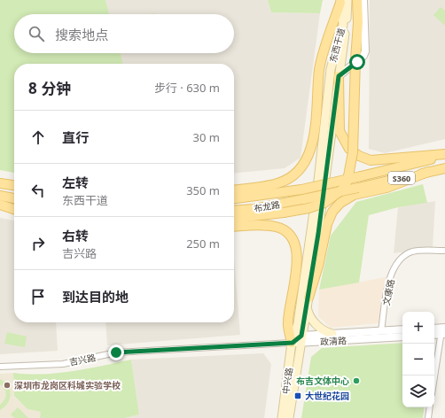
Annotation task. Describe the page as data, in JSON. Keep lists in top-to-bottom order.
{
  "streets": {
    "main road": [
      "东西干道",
      "S360",
      "布龙路",
      "中兴路"
    ],
    "street": ["文康路", "政清路", "吉兴路"]
  },
  "crossings": [
    ["东西干道", "政清路"],
    ["东西干道", "吉兴路"],
    ["东西干道", "中兴路"],
    ["S360", "布龙路"],
    ["文康路", "政清路"],
    ["政清路", "吉兴路"],
    ["政清路", "中兴路"],
    ["吉兴路", "中兴路"]
  ],
  "places": {
    "other": ["布吉文体中心", "深圳市龙岗区科城实验学校"],
    "transit": ["大世纪花园"]
  },
  "page": {
    "search": "搜索地点",
    "heading": ["8 分钟", "步行 · 630 m"],
    "list": [
      ["直行", "30 m"],
      ["左转", "东西干道", "350 m"],
      ["右转", "吉兴路", "250 m"],
      "到达目的地"
    ],
    "map_buttons": ["+", "−"]
  }
}
